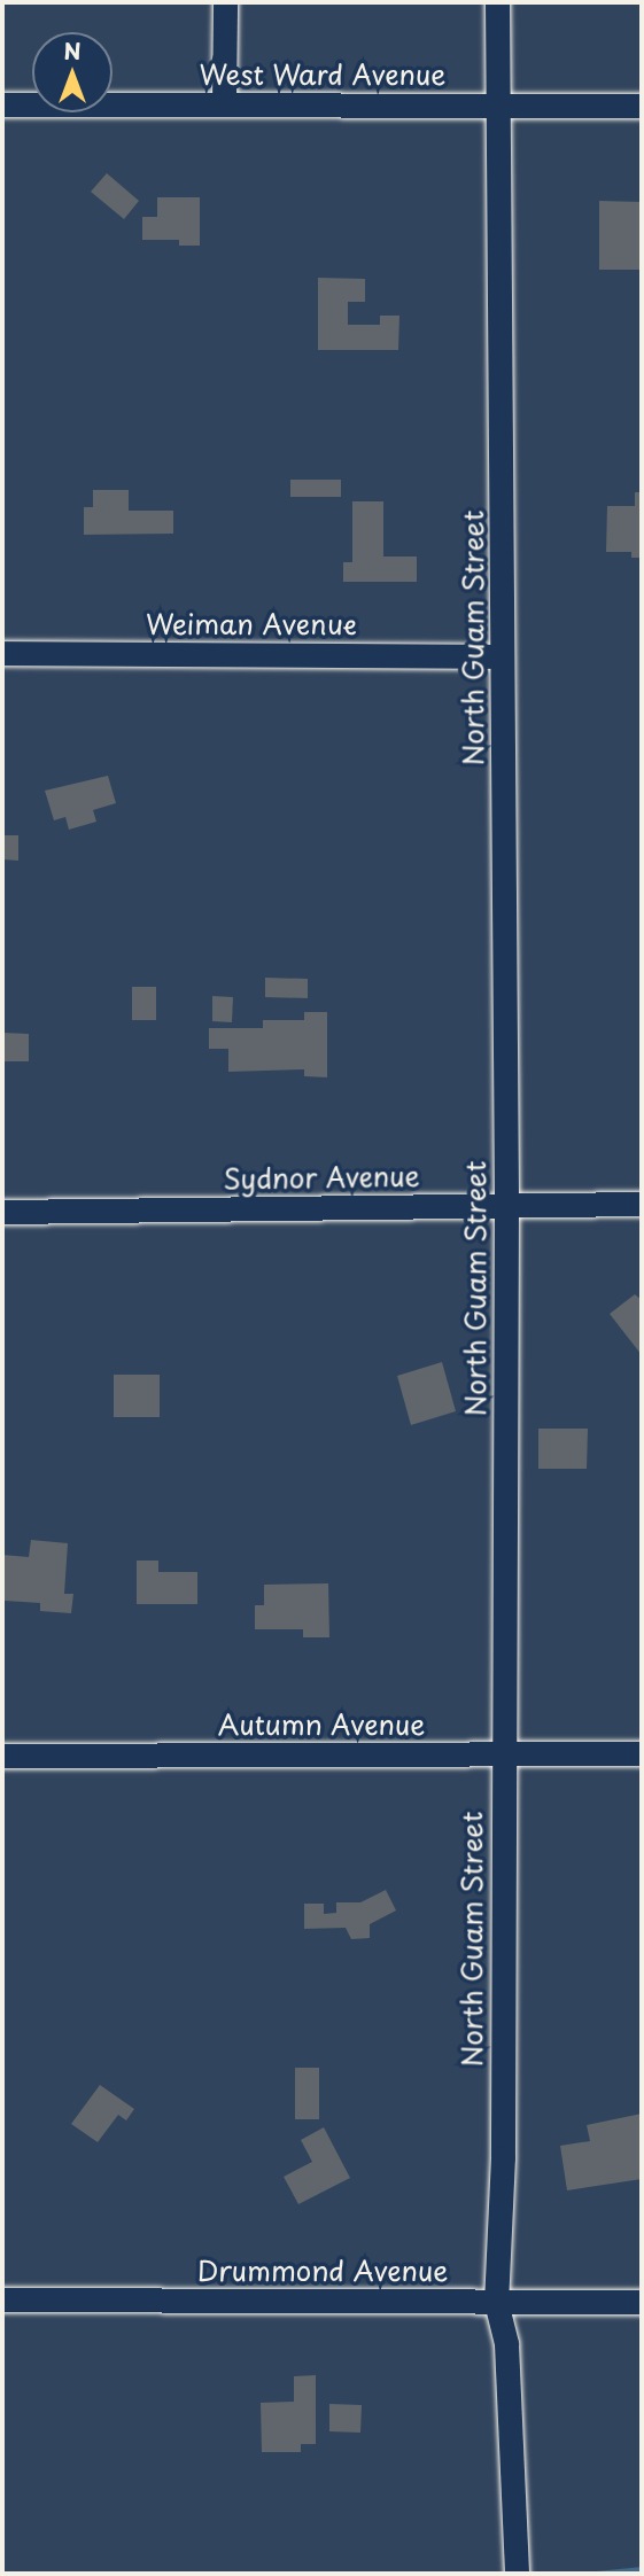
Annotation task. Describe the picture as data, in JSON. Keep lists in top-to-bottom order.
{
  "streets": {
    "street": [
      "West Ward Avenue",
      "Weiman Avenue",
      "North Guam Street",
      "Sydnor Avenue",
      "Autumn Avenue",
      "Drummond Avenue"
    ]
  },
  "crossings": [
    ["West Ward Avenue", "North Guam Street"],
    ["Weiman Avenue", "North Guam Street"],
    ["North Guam Street", "Sydnor Avenue"],
    ["North Guam Street", "Autumn Avenue"],
    ["North Guam Street", "Drummond Avenue"]
  ],
  "north": "top"
}
